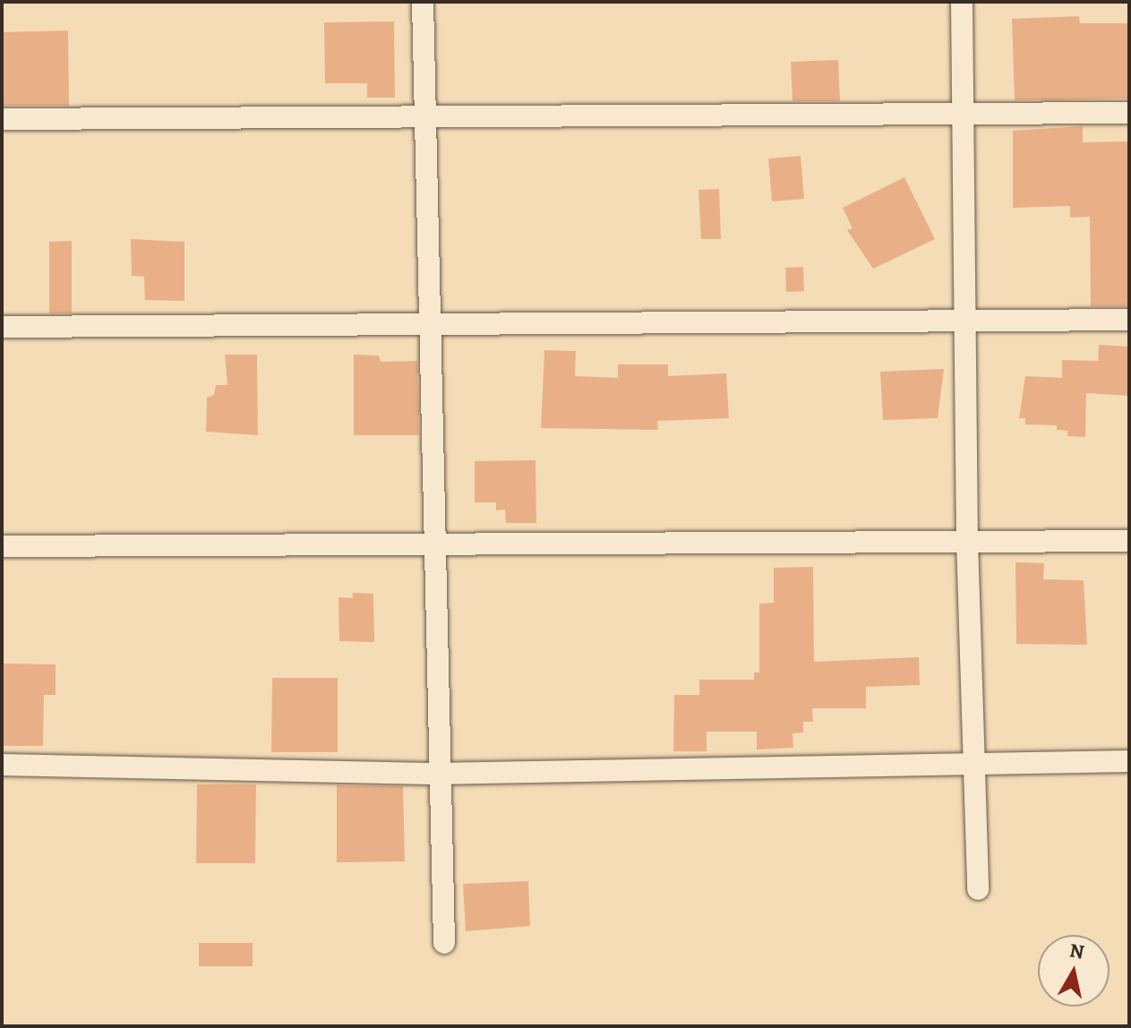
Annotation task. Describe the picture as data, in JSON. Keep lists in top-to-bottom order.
{
  "north": "top"
}
